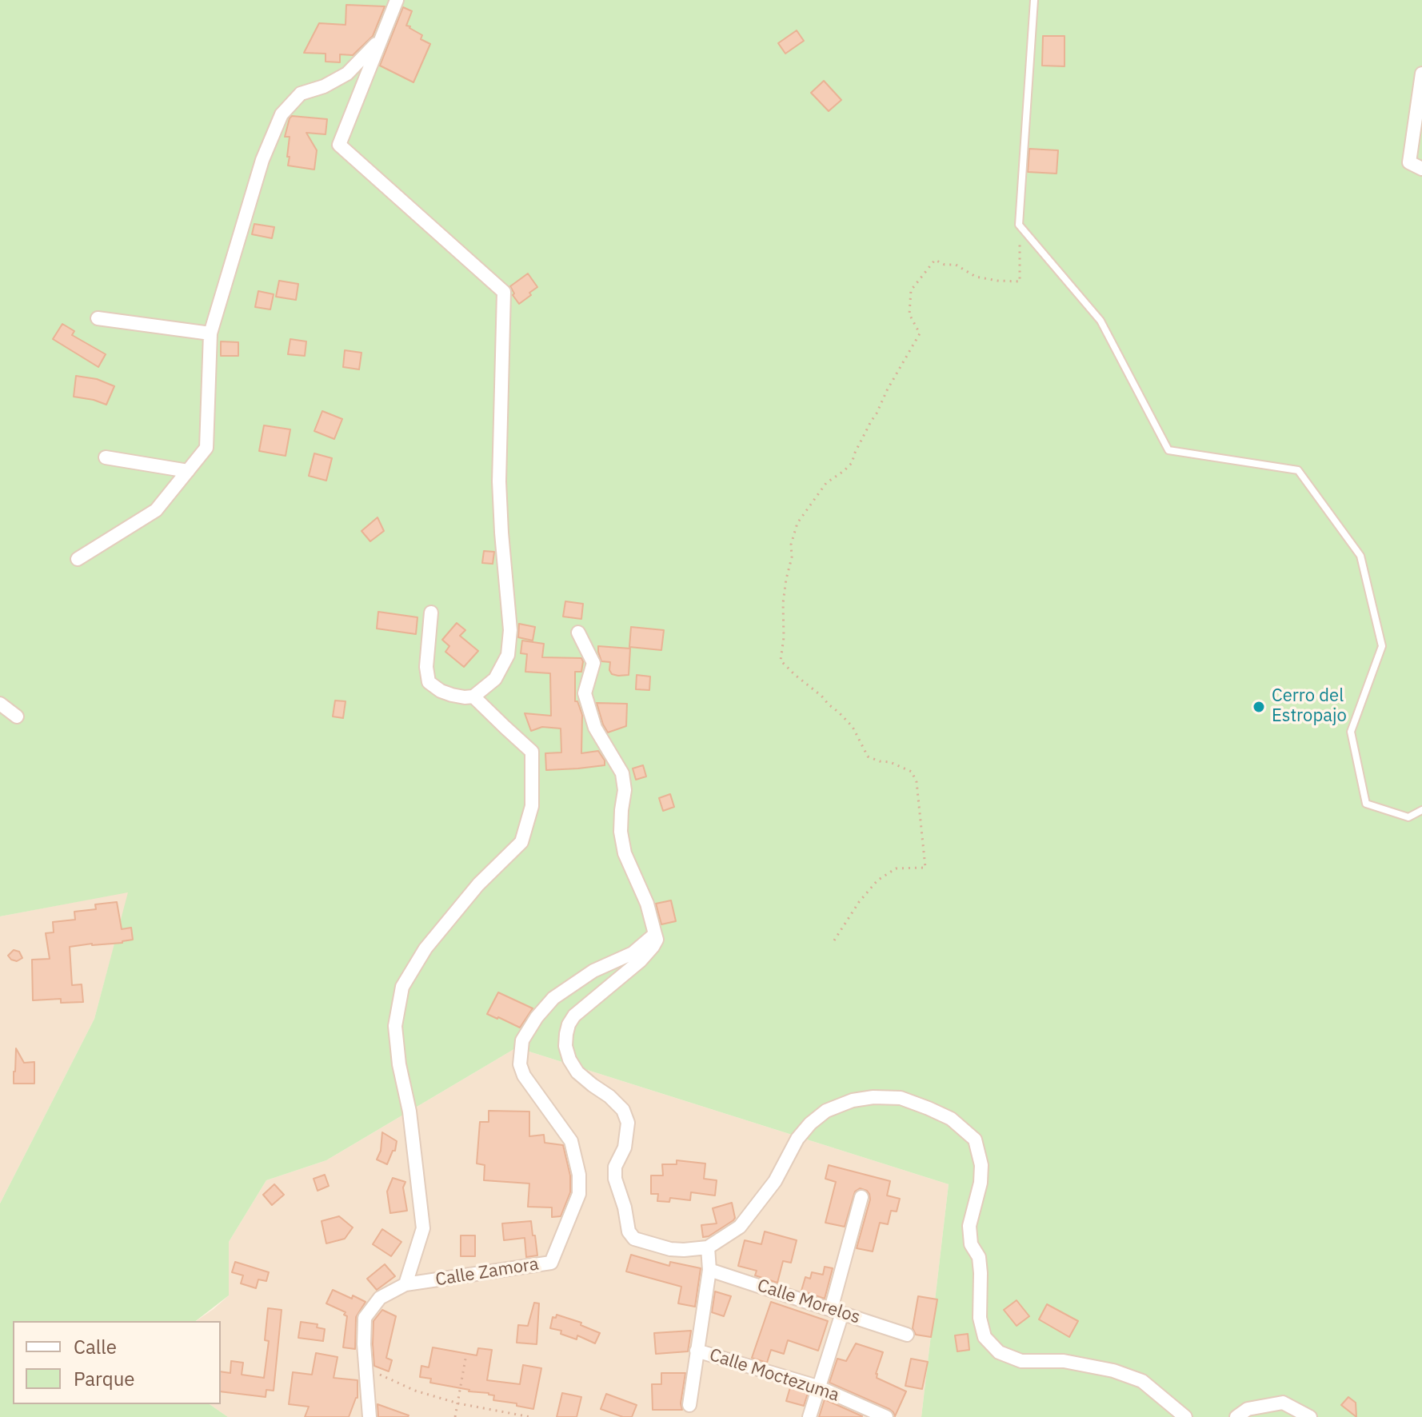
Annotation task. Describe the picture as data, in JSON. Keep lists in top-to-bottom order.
{
  "streets": {
    "street": ["Calle Zamora", "Calle Morelos", "Calle Moctezuma"]
  },
  "places": ["Cerro del Estropajo"],
  "legend": ["Calle", "Parque"]
}
